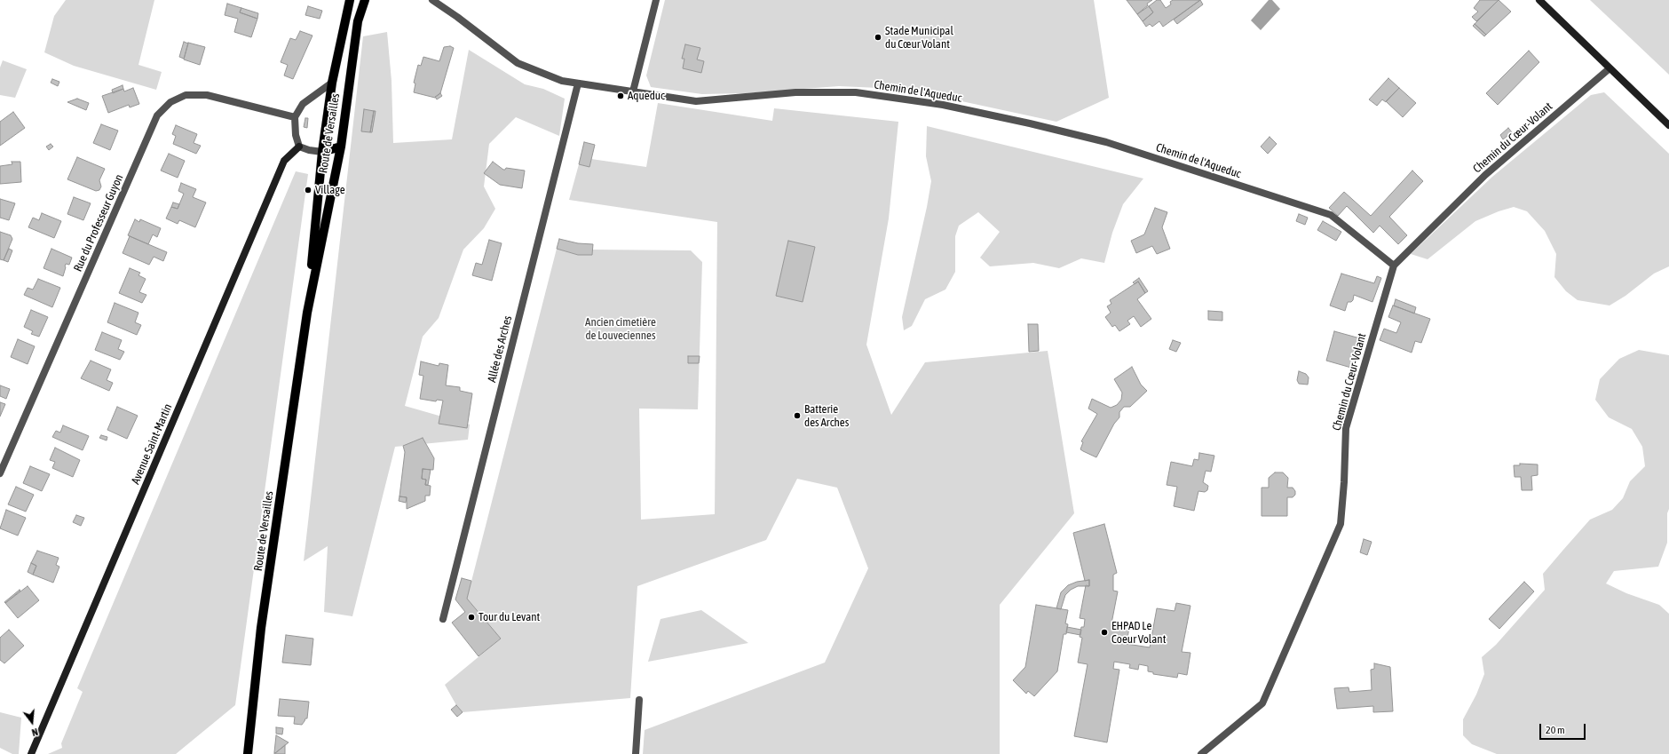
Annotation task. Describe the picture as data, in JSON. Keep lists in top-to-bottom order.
{
  "streets": {
    "main road": ["Route de Versailles"],
    "street": [
      "Chemin de l'Aqueduc",
      "Chemin du Cœur-Volant",
      "Rue du Professeur Guyon",
      "Allée des Arches",
      "Avenue Saint-Martin"
    ]
  },
  "crossings": [
    ["Chemin de l'Aqueduc", "Chemin du Cœur-Volant"],
    ["Chemin de l'Aqueduc", "Allée des Arches"]
  ],
  "parks": ["Ancien cimetière de Louveciennes"],
  "places": [
    "Stade Municipal du Cœur Volant",
    "Aqueduc",
    "Village",
    "Batterie des Arches",
    "Tour du Levant",
    "EHPAD Le Coeur Volant"
  ],
  "scale_bar": "20 m",
  "north": "bottom"
}
